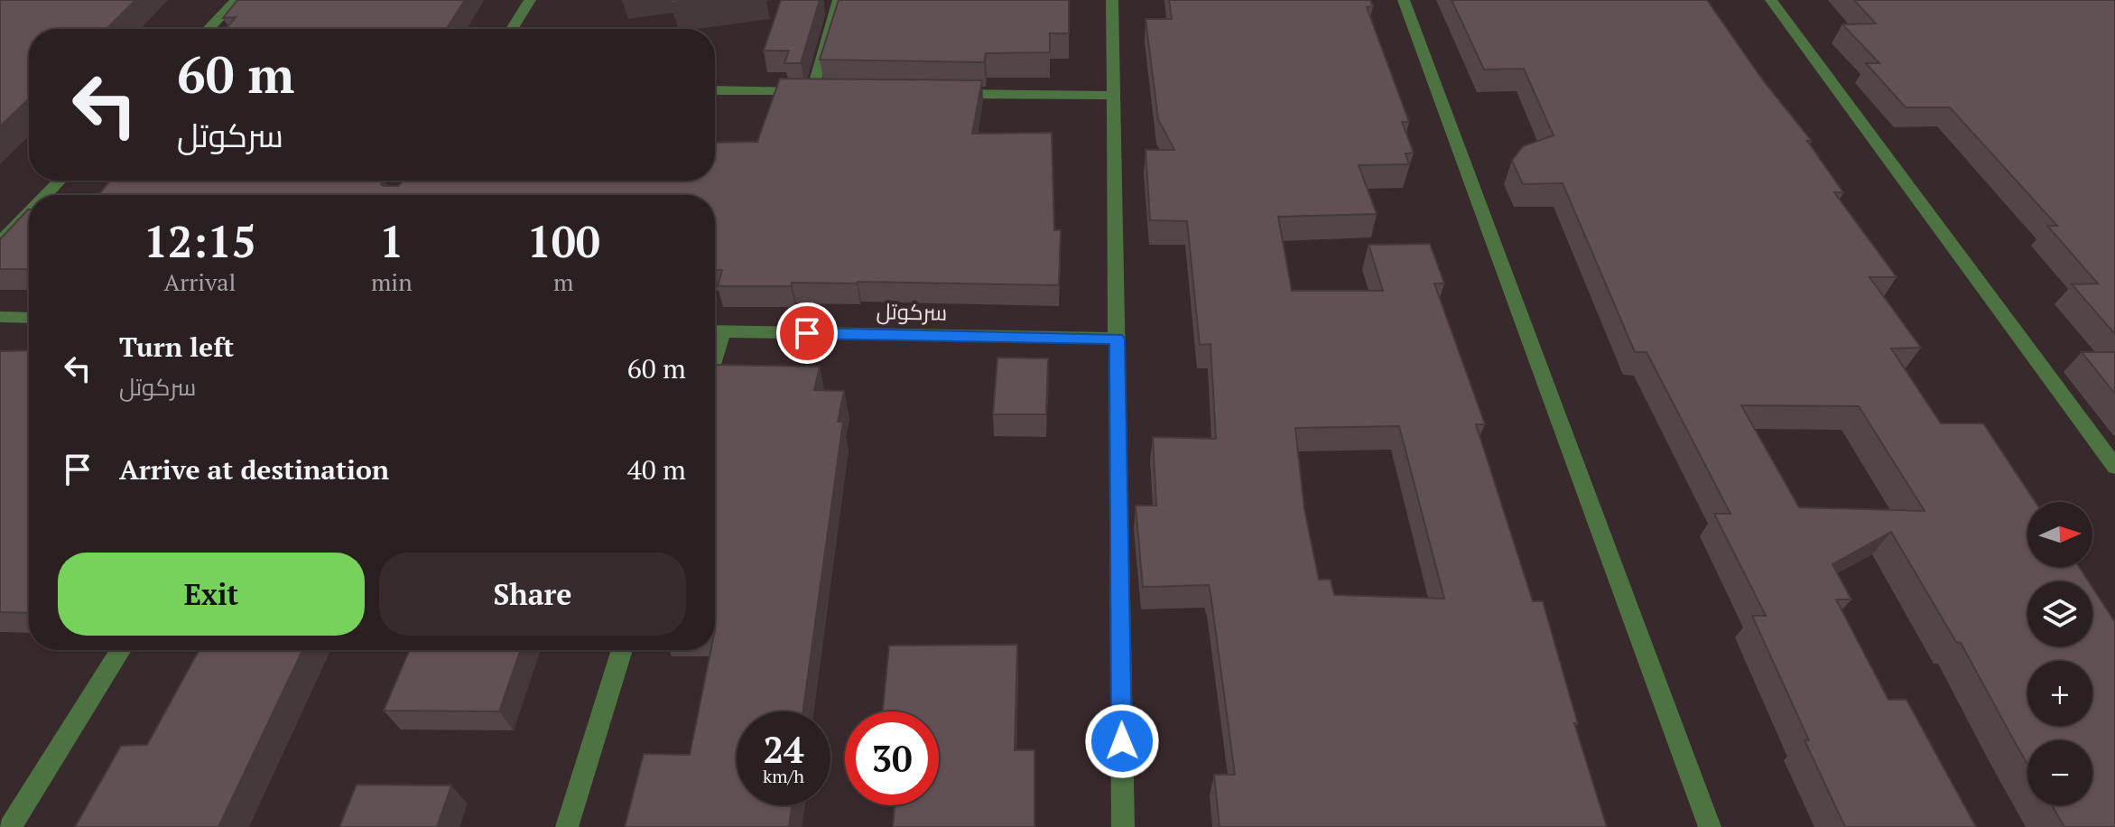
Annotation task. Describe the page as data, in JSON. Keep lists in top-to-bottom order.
{
  "streets": {
    "street": ["سرکوتل"]
  },
  "north": "right",
  "page": {
    "turn": ["60 m", "سرکوتل"],
    "eta": [
      "12:15",
      "Arrival",
      "1",
      "min",
      "100",
      "m"
    ],
    "list": [
      {
        "name": "Turn left",
        "note": "سرکوتل",
        "value": "60 m"
      },
      {
        "name": "Arrive at destination",
        "value": "40 m"
      }
    ],
    "map_buttons": ["+", "−"],
    "buttons": ["Exit", "Share"],
    "speed": "24 km/h",
    "limit": "30"
  }
}
